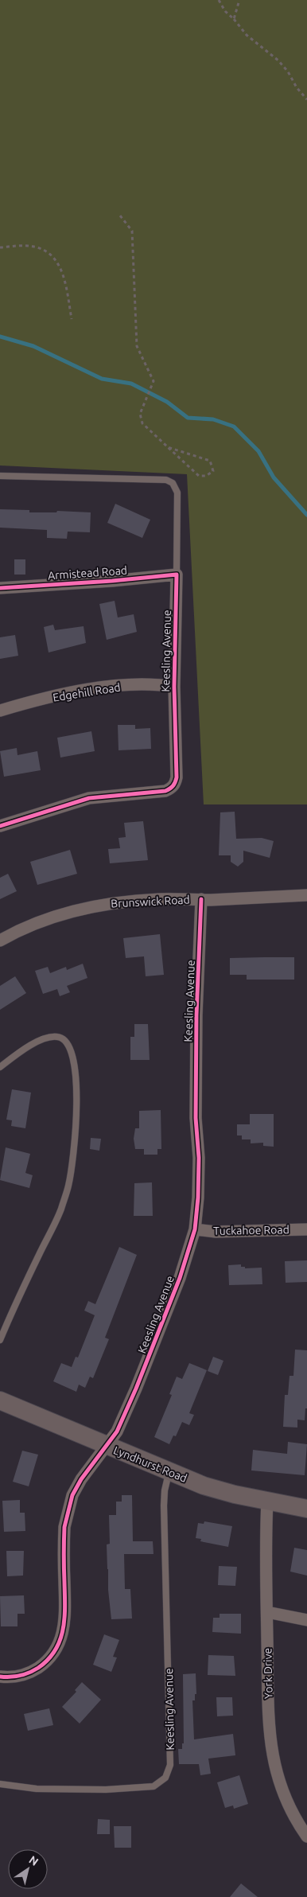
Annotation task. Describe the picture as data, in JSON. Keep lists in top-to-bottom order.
{
  "streets": {
    "main road": ["Lyndhurst Road"],
    "street": [
      "Armistead Road",
      "Keesling Avenue",
      "Edgehill Road",
      "Brunswick Road",
      "Tuckahoe Road",
      "York Drive"
    ]
  },
  "crossings": [
    ["Armistead Road", "Keesling Avenue"],
    ["Keesling Avenue", "Edgehill Road"],
    ["Keesling Avenue", "Brunswick Road"],
    ["Keesling Avenue", "Tuckahoe Road"],
    ["Keesling Avenue", "Lyndhurst Road"],
    ["Lyndhurst Road", "York Drive"]
  ],
  "north": "top right"
}
